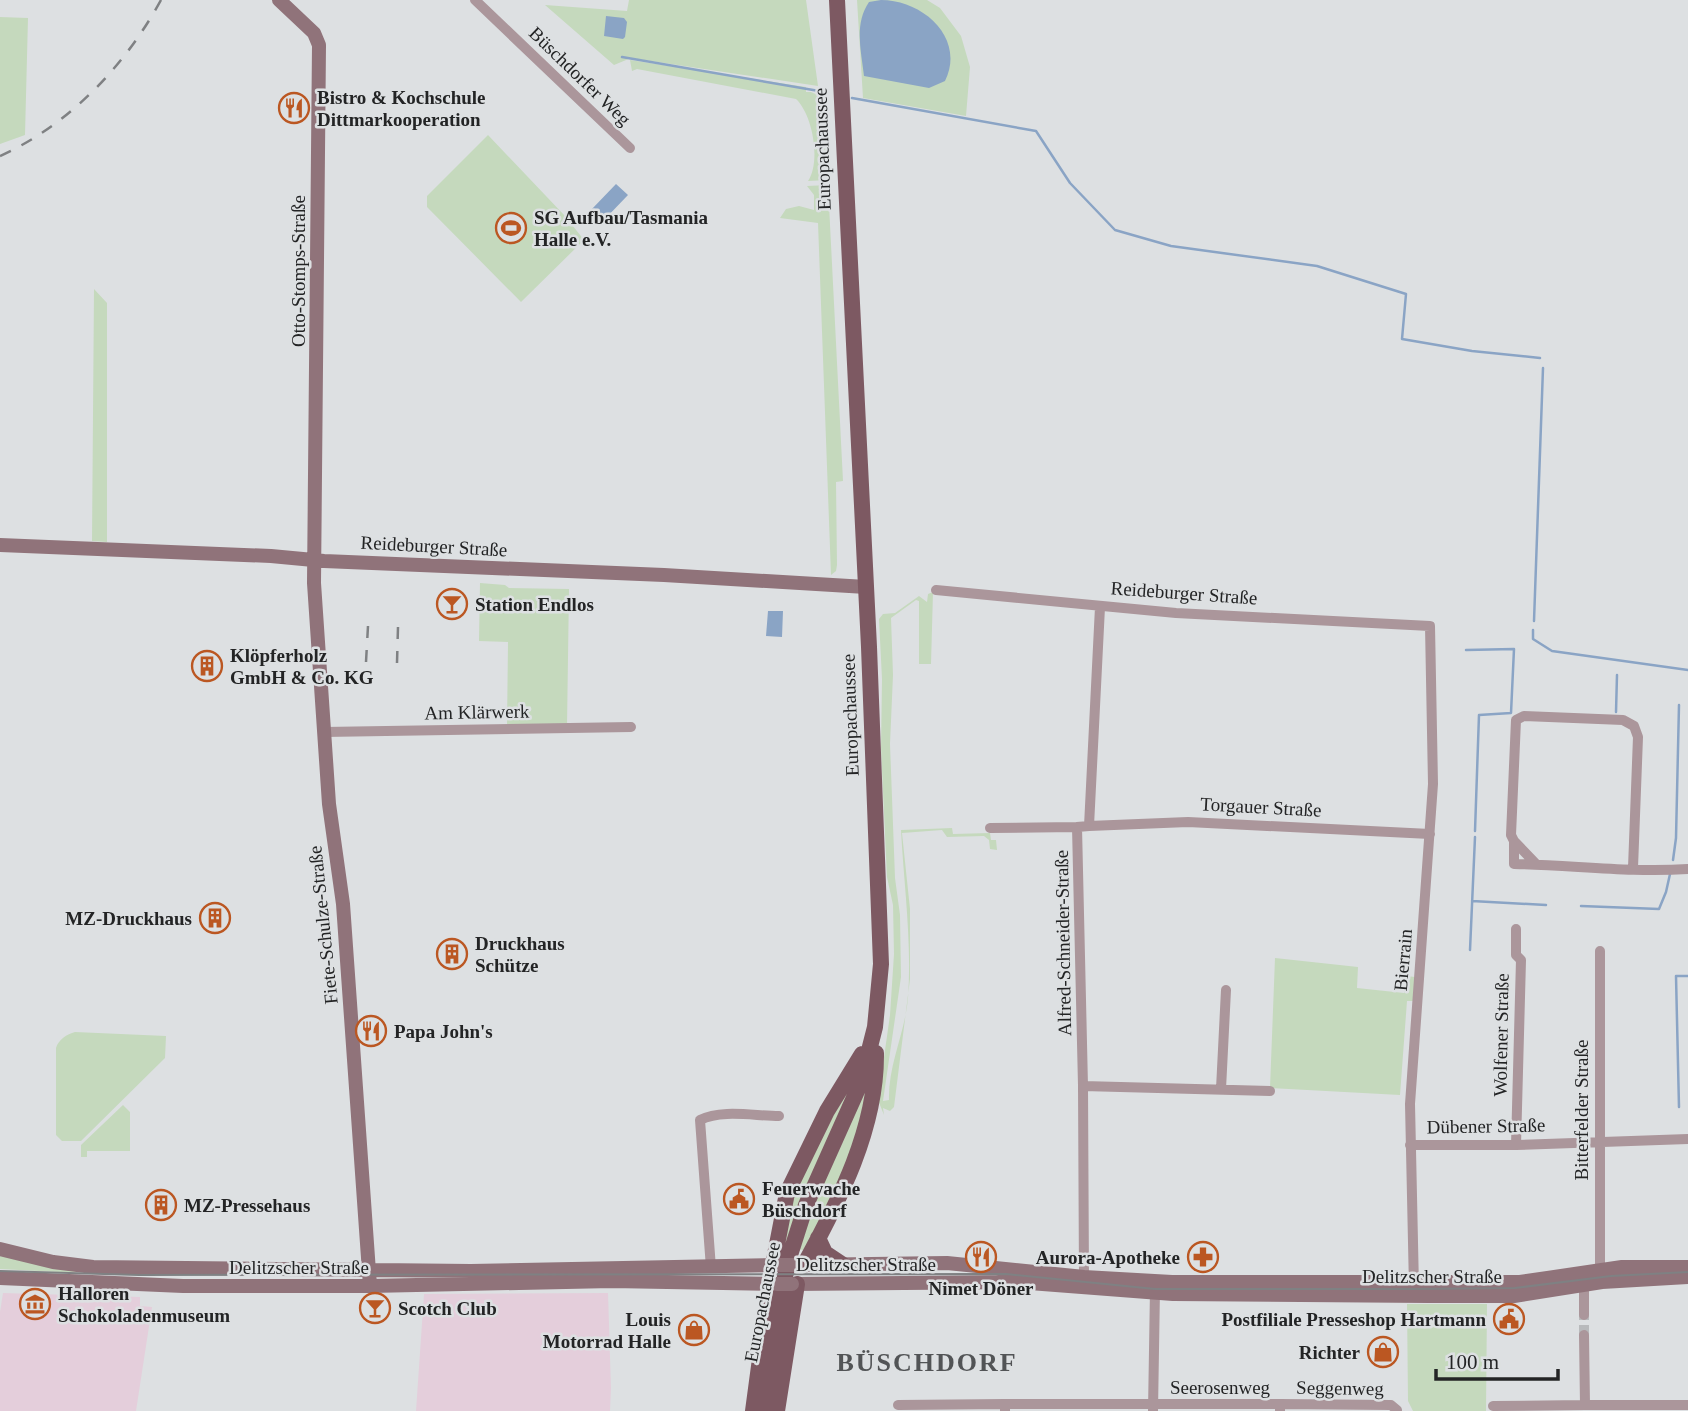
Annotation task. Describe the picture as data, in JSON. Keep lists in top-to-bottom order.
{
  "streets": {
    "main road": [
      "Europachaussee",
      "Otto-Stomps-Straße",
      "Reideburger Straße",
      "Fiete-Schulze-Straße",
      "Delitzscher Straße"
    ],
    "street": [
      "Büschdorfer Weg",
      "Am Klärwerk",
      "Torgauer Straße",
      "Alfred-Schneider-Straße",
      "Bierrain",
      "Wolfener Straße",
      "Bitterfelder Straße",
      "Dübener Straße",
      "Seerosenweg",
      "Seggenweg"
    ]
  },
  "crossings": [
    ["Europachaussee", "Reideburger Straße"],
    ["Otto-Stomps-Straße", "Reideburger Straße"],
    ["Otto-Stomps-Straße", "Fiete-Schulze-Straße"],
    ["Reideburger Straße", "Fiete-Schulze-Straße"],
    ["Reideburger Straße", "Alfred-Schneider-Straße"],
    ["Reideburger Straße", "Bierrain"],
    ["Am Klärwerk", "Fiete-Schulze-Straße"],
    ["Torgauer Straße", "Alfred-Schneider-Straße"],
    ["Torgauer Straße", "Bierrain"],
    ["Fiete-Schulze-Straße", "Delitzscher Straße"],
    ["Alfred-Schneider-Straße", "Delitzscher Straße"],
    ["Bierrain", "Dübener Straße"],
    ["Bierrain", "Delitzscher Straße"],
    ["Wolfener Straße", "Dübener Straße"],
    ["Bitterfelder Straße", "Dübener Straße"],
    ["Bitterfelder Straße", "Delitzscher Straße"],
    ["Seerosenweg", "Seggenweg"]
  ],
  "districts": ["BÜSCHDORF"],
  "places": {
    "restaurant": ["Bistro & Kochschule Dittmarkooperation", "Papa John's", "Nimet Döner"],
    "sports": ["SG Aufbau/Tasmania Halle e.V."],
    "bar": ["Station Endlos", "Scotch Club"],
    "building": [
      "Klöpferholz GmbH & Co. KG",
      "MZ-Druckhaus",
      "Druckhaus Schütze",
      "MZ-Pressehaus"
    ],
    "public building": ["Feuerwache Büschdorf", "Postfiliale Presseshop Hartmann"],
    "pharmacy": ["Aurora-Apotheke"],
    "museum": ["Halloren Schokoladenmuseum"],
    "shop": ["Louis Motorrad Halle", "Richter"]
  },
  "scale_bar": "100 m"
}
